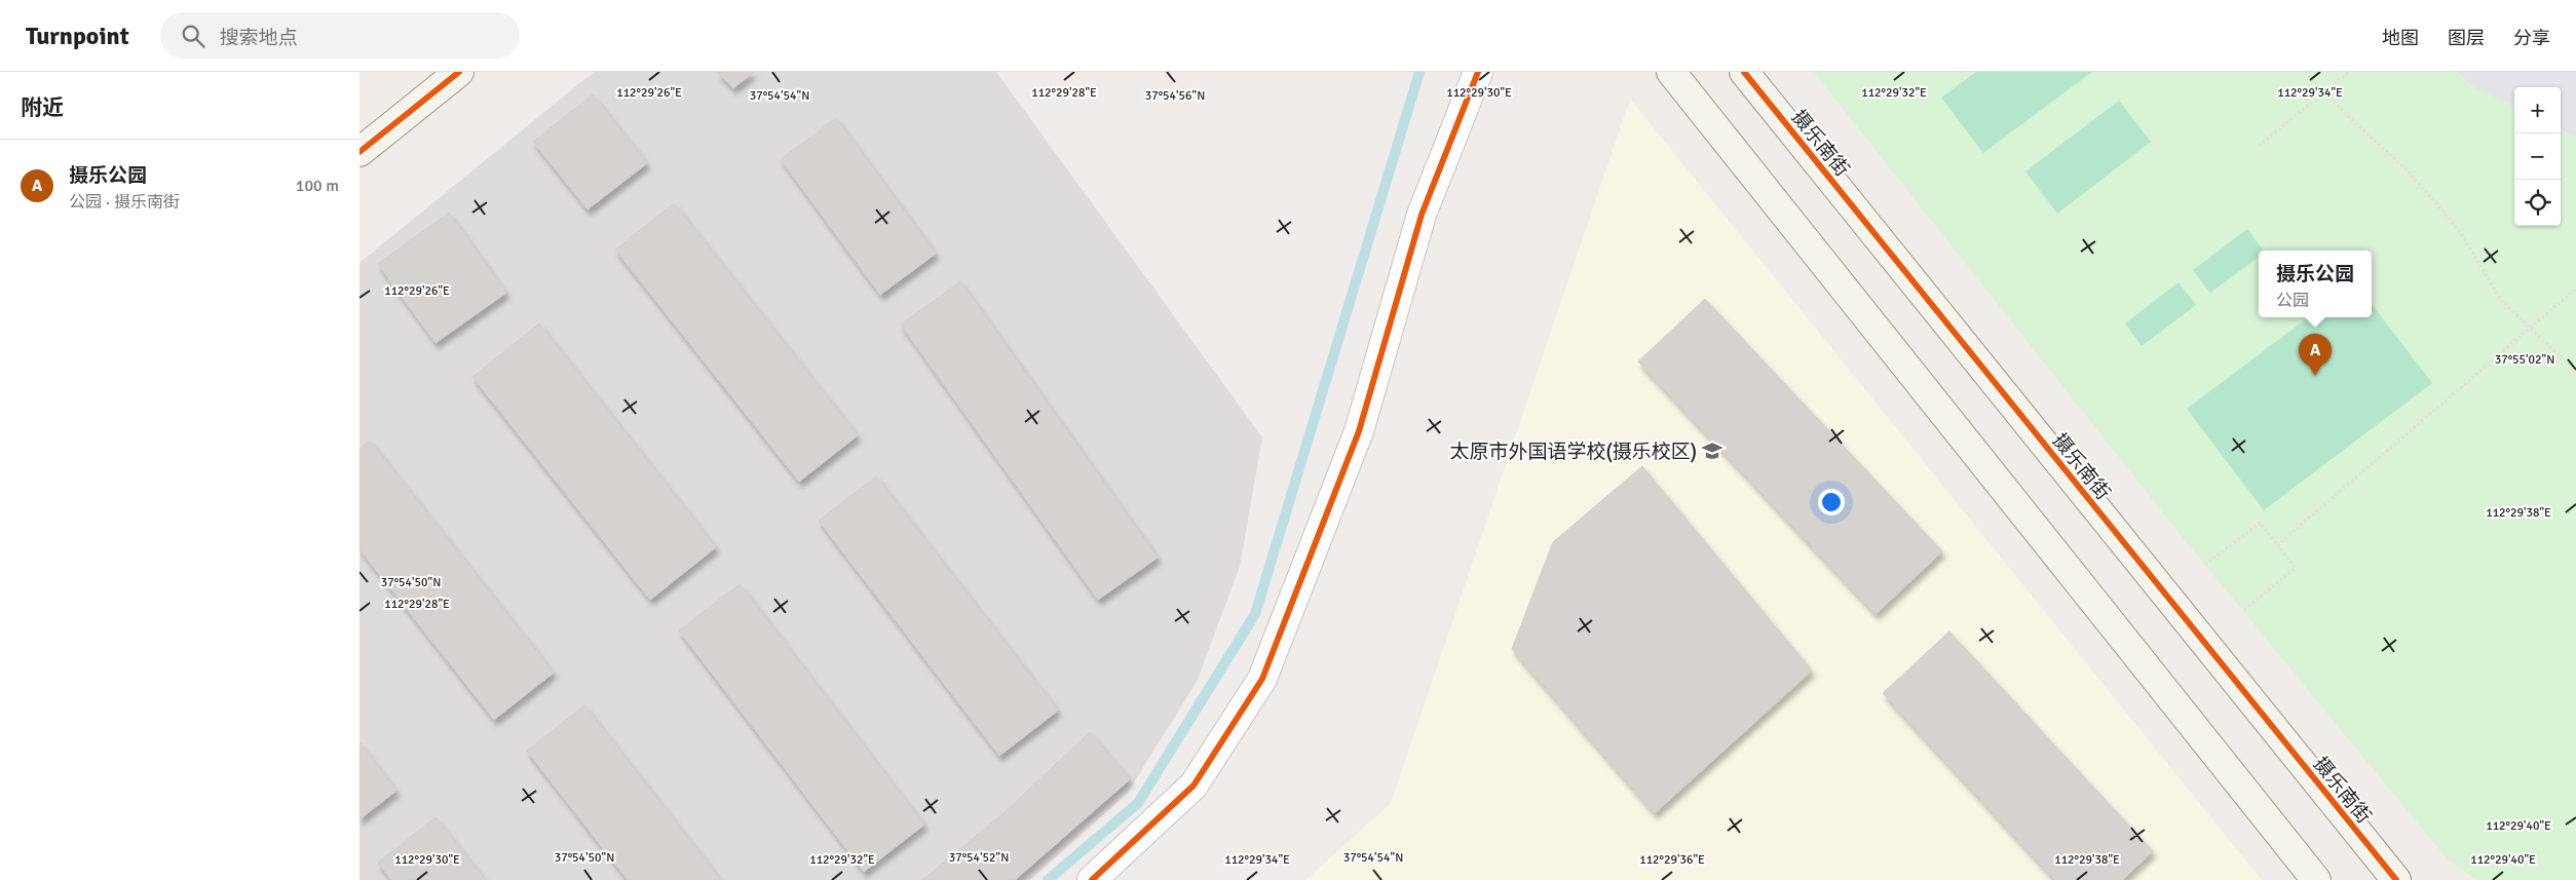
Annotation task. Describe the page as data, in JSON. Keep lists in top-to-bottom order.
{
  "streets": {
    "street": ["摄乐南街"]
  },
  "places": {
    "school or university": ["太原市外国语学校(摄乐校区)"]
  },
  "page": {
    "header": "Turnpoint",
    "search": "搜索地点",
    "nav": ["地图", "图层", "分享"],
    "heading": "附近",
    "map_buttons": ["+", "−"],
    "list": [
      {
        "mark": "A",
        "name": "摄乐公园",
        "note": "公园 · 摄乐南街",
        "value": "100 m"
      }
    ],
    "popup": ["摄乐公园", "公园"],
    "pins": "A"
  },
  "coordinates": [
    "112°29'26\"E",
    "112°29'28\"E",
    "112°29'30\"E",
    "112°29'32\"E",
    "112°29'34\"E",
    "37°54'54\"N",
    "37°54'56\"N",
    "37°55'02\"N",
    "112°29'38\"E",
    "37°54'50\"N",
    "112°29'40\"E",
    "37°54'52\"N",
    "112°29'36\"E"
  ]
}
